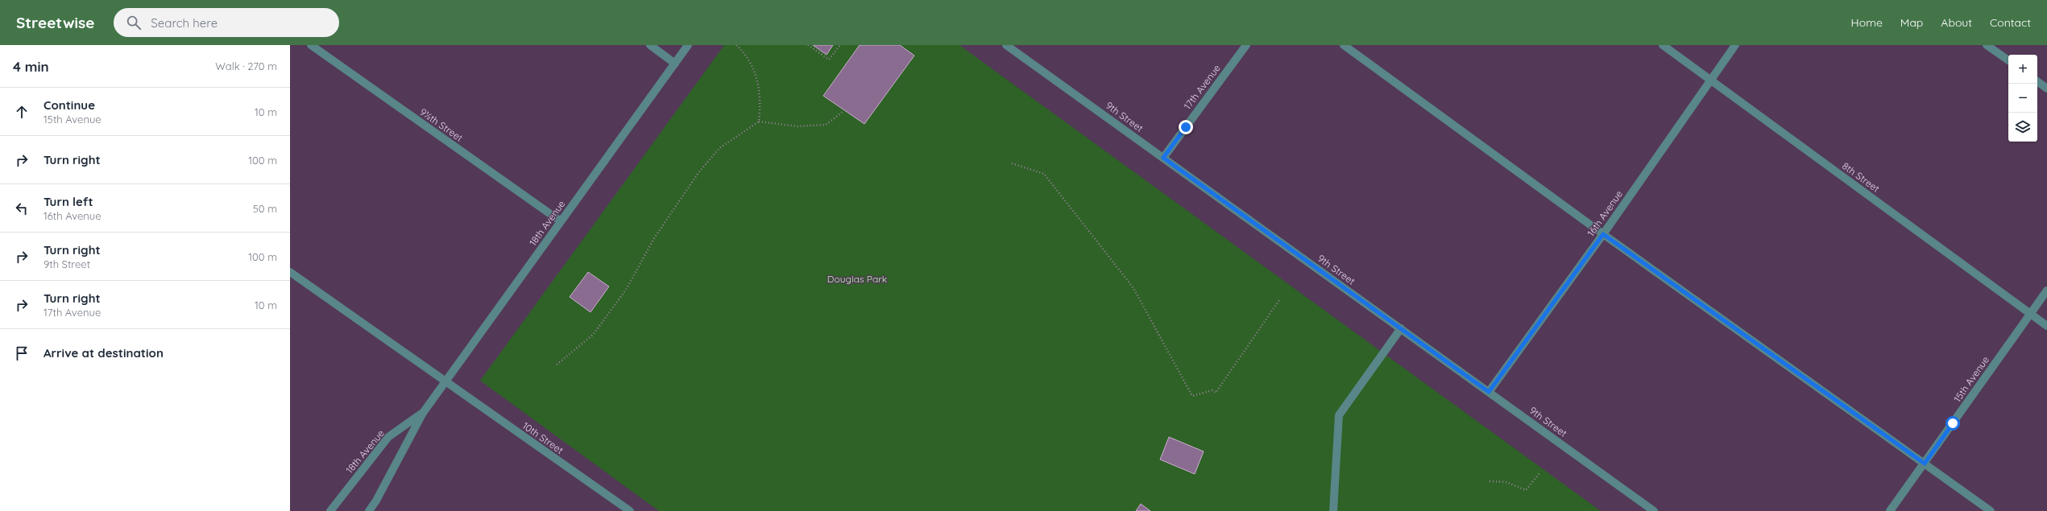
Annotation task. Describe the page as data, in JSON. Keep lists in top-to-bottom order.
{
  "streets": {
    "street": [
      "17th Avenue",
      "9th Street",
      "9½th Street",
      "8th Street",
      "16th Avenue",
      "18th Avenue",
      "15th Avenue",
      "10th Street"
    ]
  },
  "crossings": [
    ["17th Avenue", "9th Street"],
    ["9th Street", "16th Avenue"],
    ["9½th Street", "18th Avenue"],
    ["8th Street", "16th Avenue"],
    ["8th Street", "15th Avenue"],
    ["18th Avenue", "10th Street"]
  ],
  "parks": ["Douglas Park"],
  "page": {
    "header": "Streetwise",
    "search": "Search here",
    "nav": [
      "Home",
      "Map",
      "About",
      "Contact"
    ],
    "heading": ["4 min", "Walk · 270 m"],
    "map_buttons": ["+", "−"],
    "list": [
      ["Continue", "15th Avenue", "10 m"],
      ["Turn right", "100 m"],
      ["Turn left", "16th Avenue", "50 m"],
      ["Turn right", "9th Street", "100 m"],
      ["Turn right", "17th Avenue", "10 m"],
      "Arrive at destination"
    ]
  }
}
